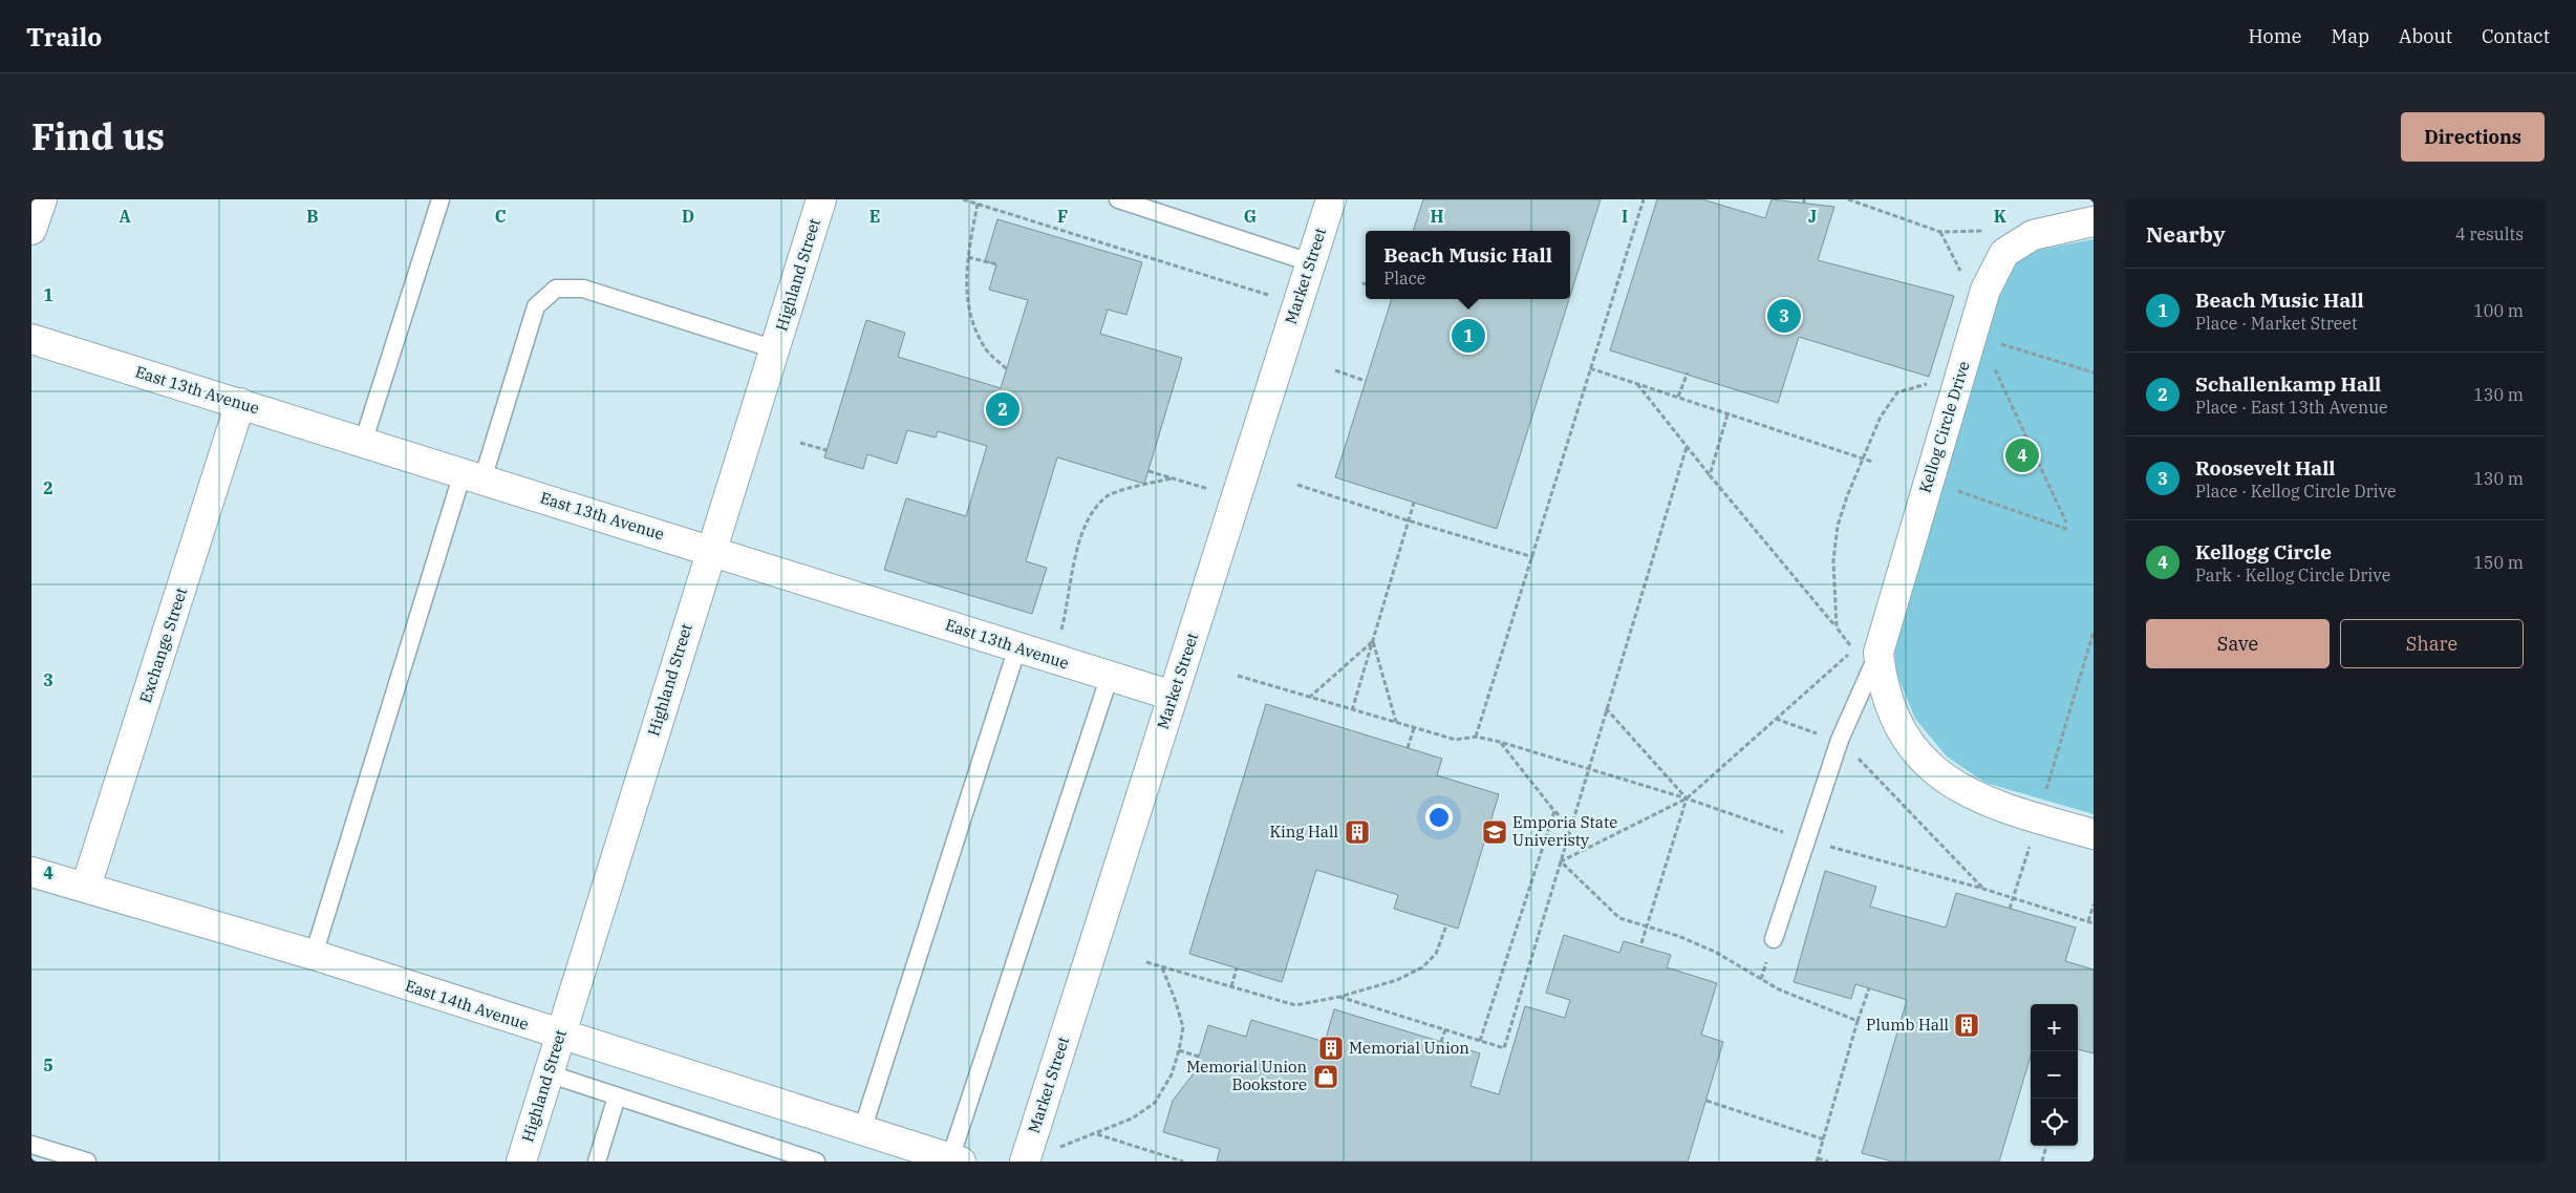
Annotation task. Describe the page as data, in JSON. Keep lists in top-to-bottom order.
{
  "streets": {
    "street": [
      "Highland Street",
      "Market Street",
      "East 13th Avenue",
      "Kellog Circle Drive",
      "Exchange Street",
      "East 14th Avenue"
    ]
  },
  "crossings": [
    ["Highland Street", "East 13th Avenue"],
    ["Highland Street", "East 14th Avenue"],
    ["Market Street", "East 13th Avenue"],
    ["East 13th Avenue", "Exchange Street"],
    ["Exchange Street", "East 14th Avenue"]
  ],
  "places": {
    "building": ["King Hall", "Plumb Hall", "Memorial Union"],
    "school or university": ["Emporia State Univeristy"],
    "shop": ["Memorial Union Bookstore"]
  },
  "page": {
    "header": "Trailo",
    "nav": [
      "Home",
      "Map",
      "About",
      "Contact"
    ],
    "title": "Find us",
    "buttons": [
      "Directions",
      ["Save", "Share"]
    ],
    "heading": ["Nearby", "4 results"],
    "popup": ["Beach Music Hall", "Place"],
    "list": [
      {
        "mark": "1",
        "name": "Beach Music Hall",
        "note": "Place · Market Street",
        "value": "100 m"
      },
      {
        "mark": "2",
        "name": "Schallenkamp Hall",
        "note": "Place · East 13th Avenue",
        "value": "130 m"
      },
      {
        "mark": "3",
        "name": "Roosevelt Hall",
        "note": "Place · Kellog Circle Drive",
        "value": "130 m"
      },
      {
        "mark": "4",
        "name": "Kellogg Circle",
        "note": "Park · Kellog Circle Drive",
        "value": "150 m"
      }
    ],
    "pins": [
      "3",
      "1",
      "2",
      "4"
    ],
    "map_buttons": ["+", "−"]
  },
  "grid": {
    "columns": [
      "A",
      "B",
      "C",
      "D",
      "E",
      "F",
      "G",
      "H",
      "I",
      "J",
      "K"
    ],
    "rows": [
      "1",
      "2",
      "3",
      "4",
      "5"
    ]
  }
}
